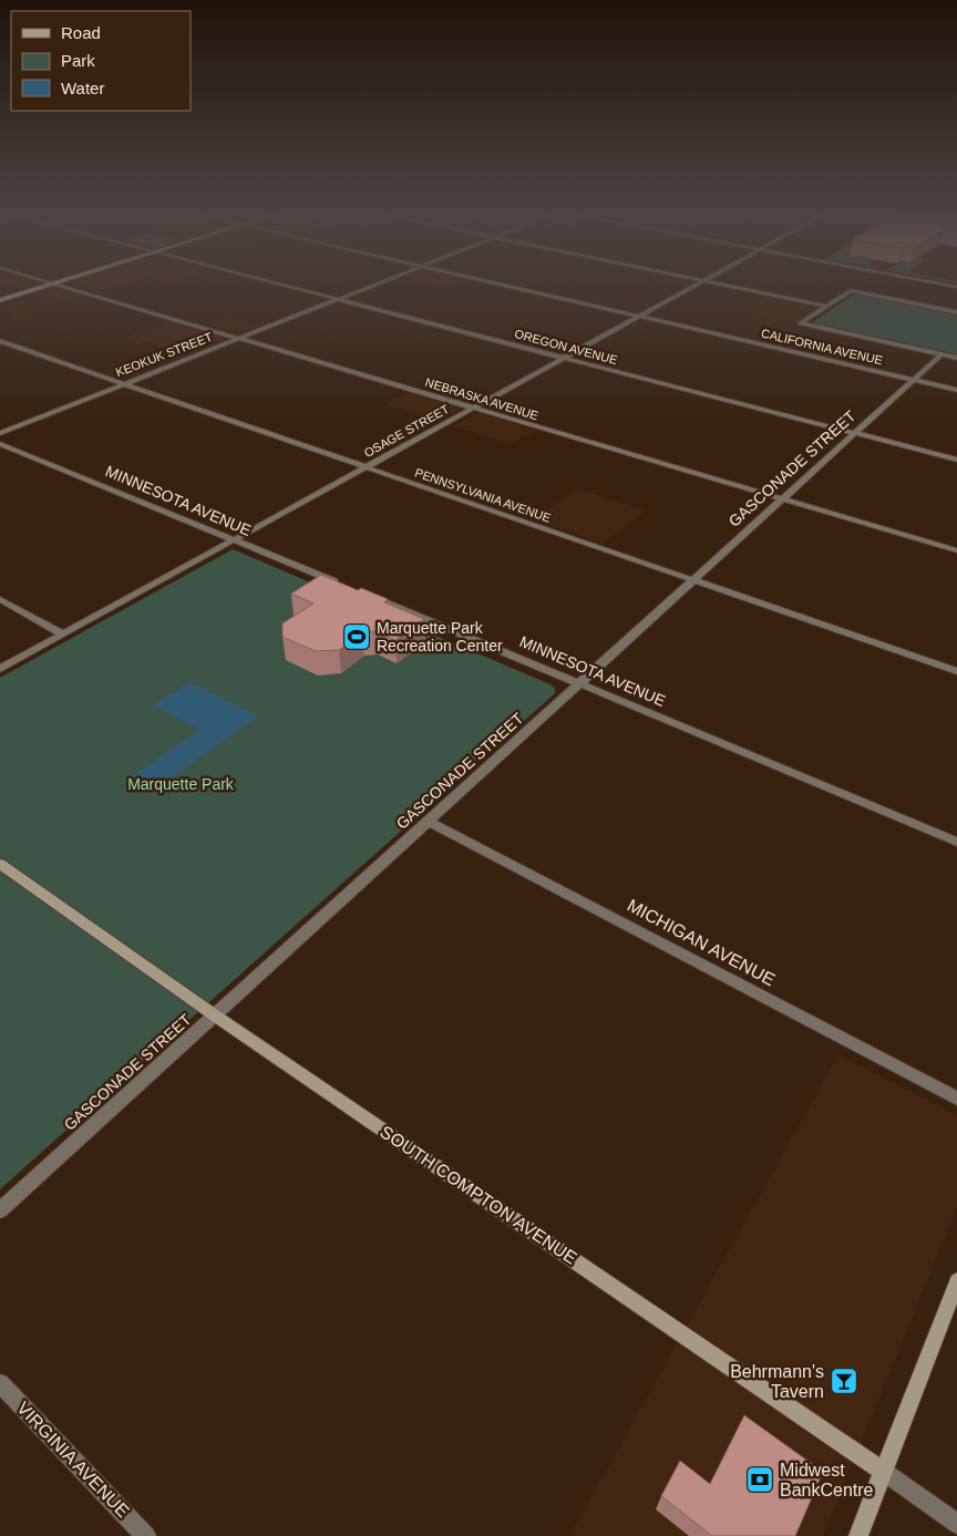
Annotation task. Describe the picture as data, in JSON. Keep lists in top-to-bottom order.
{
  "streets": {
    "street": [
      "OREGON AVENUE",
      "CALIFORNIA AVENUE",
      "KEOKUK STREET",
      "NEBRASKA AVENUE",
      "OSAGE STREET",
      "GASCONADE STREET",
      "PENNSYLVANIA AVENUE",
      "MINNESOTA AVENUE",
      "MICHIGAN AVENUE",
      "SOUTH COMPTON AVENUE",
      "VIRGINIA AVENUE"
    ]
  },
  "crossings": [
    ["OREGON AVENUE", "KEOKUK STREET"],
    ["OREGON AVENUE", "OSAGE STREET"],
    ["OREGON AVENUE", "GASCONADE STREET"],
    ["CALIFORNIA AVENUE", "OSAGE STREET"],
    ["CALIFORNIA AVENUE", "GASCONADE STREET"],
    ["KEOKUK STREET", "NEBRASKA AVENUE"],
    ["KEOKUK STREET", "PENNSYLVANIA AVENUE"],
    ["NEBRASKA AVENUE", "OSAGE STREET"],
    ["NEBRASKA AVENUE", "GASCONADE STREET"],
    ["OSAGE STREET", "PENNSYLVANIA AVENUE"],
    ["OSAGE STREET", "MINNESOTA AVENUE"],
    ["GASCONADE STREET", "PENNSYLVANIA AVENUE"],
    ["GASCONADE STREET", "MINNESOTA AVENUE"],
    ["GASCONADE STREET", "MICHIGAN AVENUE"],
    ["GASCONADE STREET", "SOUTH COMPTON AVENUE"]
  ],
  "parks": ["Marquette Park"],
  "places": {
    "sports": ["Marquette Park Recreation Center"],
    "bar": ["Behrmann's Tavern"],
    "bank": ["Midwest BankCentre"]
  },
  "legend": ["Road", "Park", "Water"]
}
